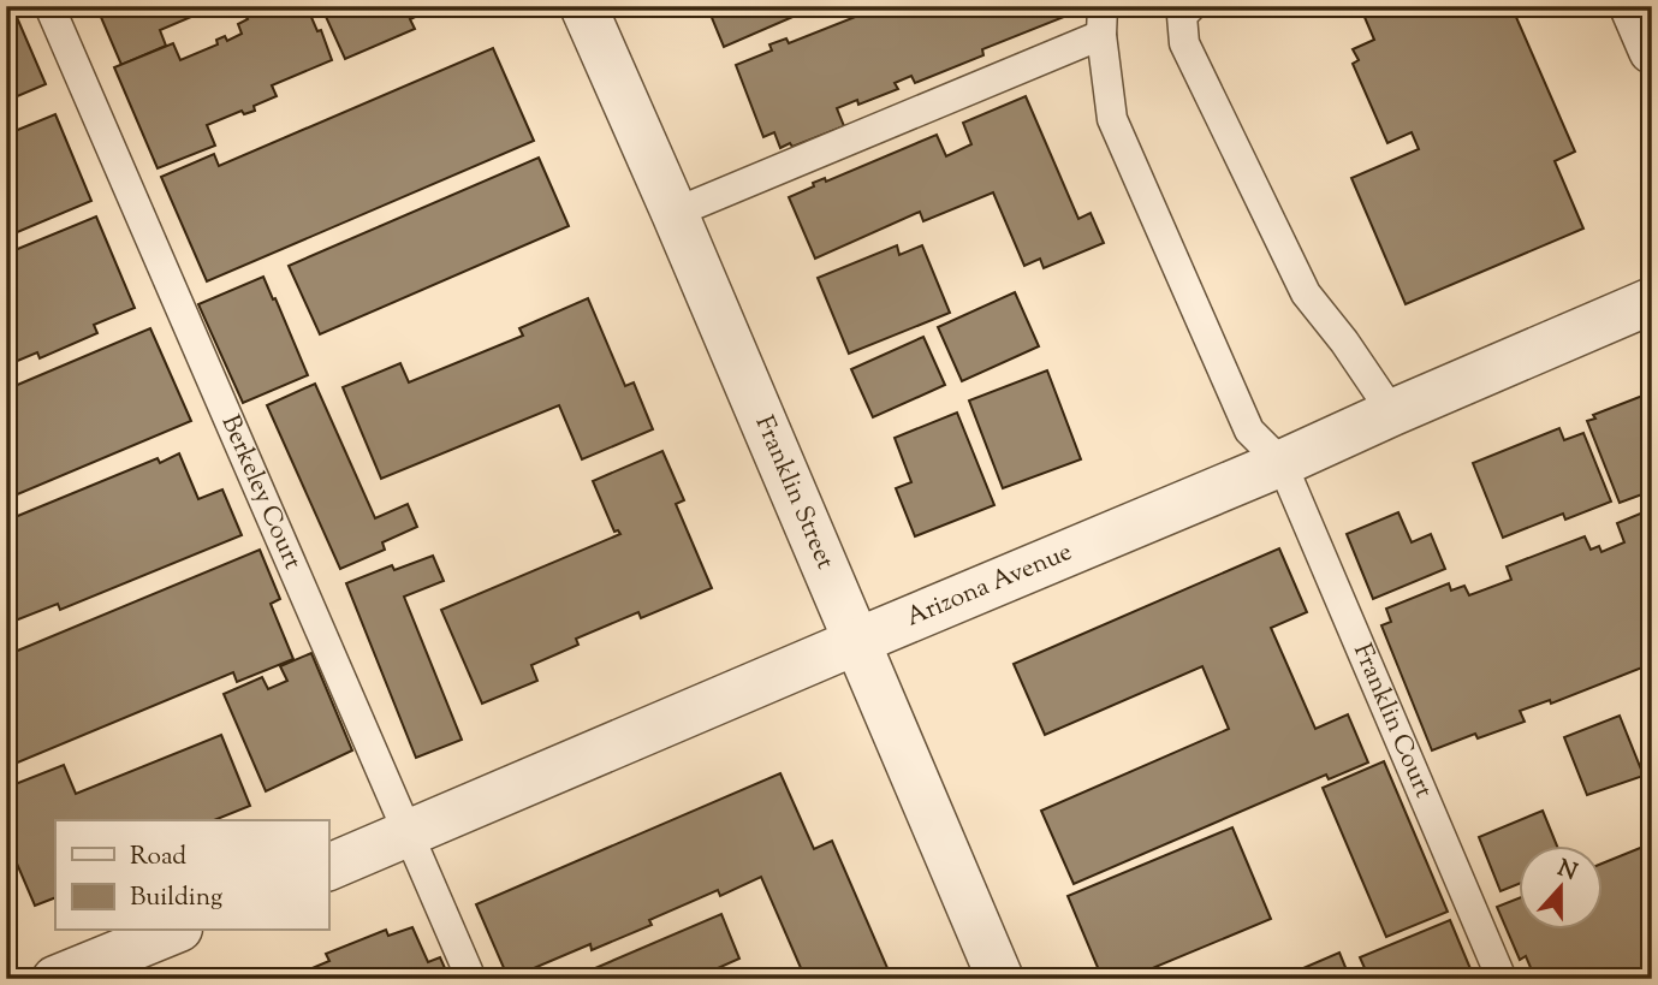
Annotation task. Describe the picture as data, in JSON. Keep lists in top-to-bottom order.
{
  "streets": {
    "street": ["Franklin Street", "Arizona Avenue"],
    "lane": ["Berkeley Court", "Franklin Court"]
  },
  "crossings": [
    ["Franklin Street", "Arizona Avenue"],
    ["Berkeley Court", "Arizona Avenue"],
    ["Arizona Avenue", "Franklin Court"]
  ],
  "legend": ["Road", "Building"],
  "north": "top"
}
